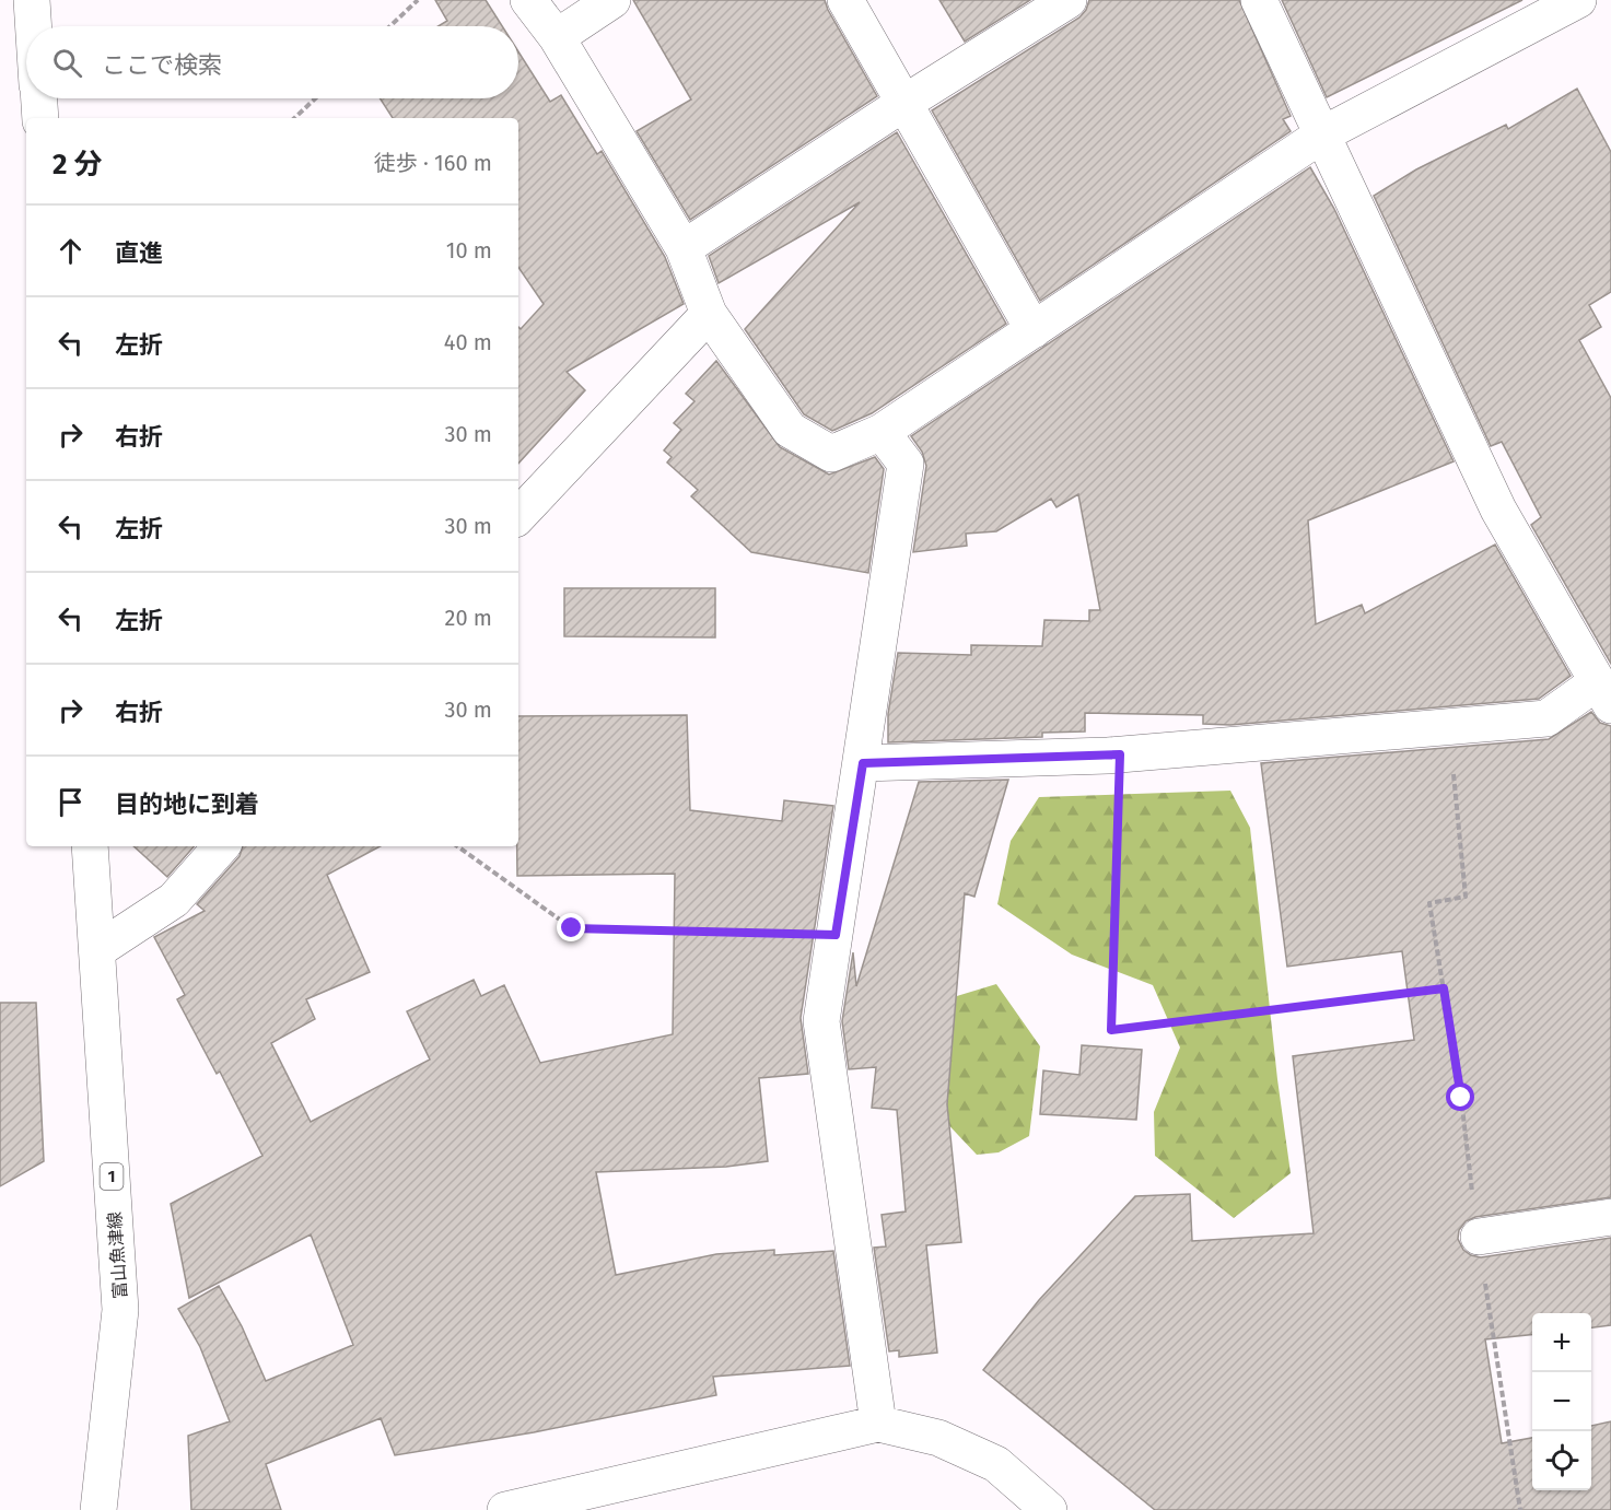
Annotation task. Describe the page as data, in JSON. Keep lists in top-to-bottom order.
{
  "streets": {
    "street": ["1", "富山魚津線"]
  },
  "page": {
    "search": "ここで検索",
    "heading": ["2 分", "徒歩 · 160 m"],
    "list": [
      ["直進", "10 m"],
      ["左折", "40 m"],
      ["右折", "30 m"],
      ["左折", "30 m"],
      ["左折", "20 m"],
      ["右折", "30 m"],
      "目的地に到着"
    ],
    "map_buttons": ["+", "−"]
  }
}
